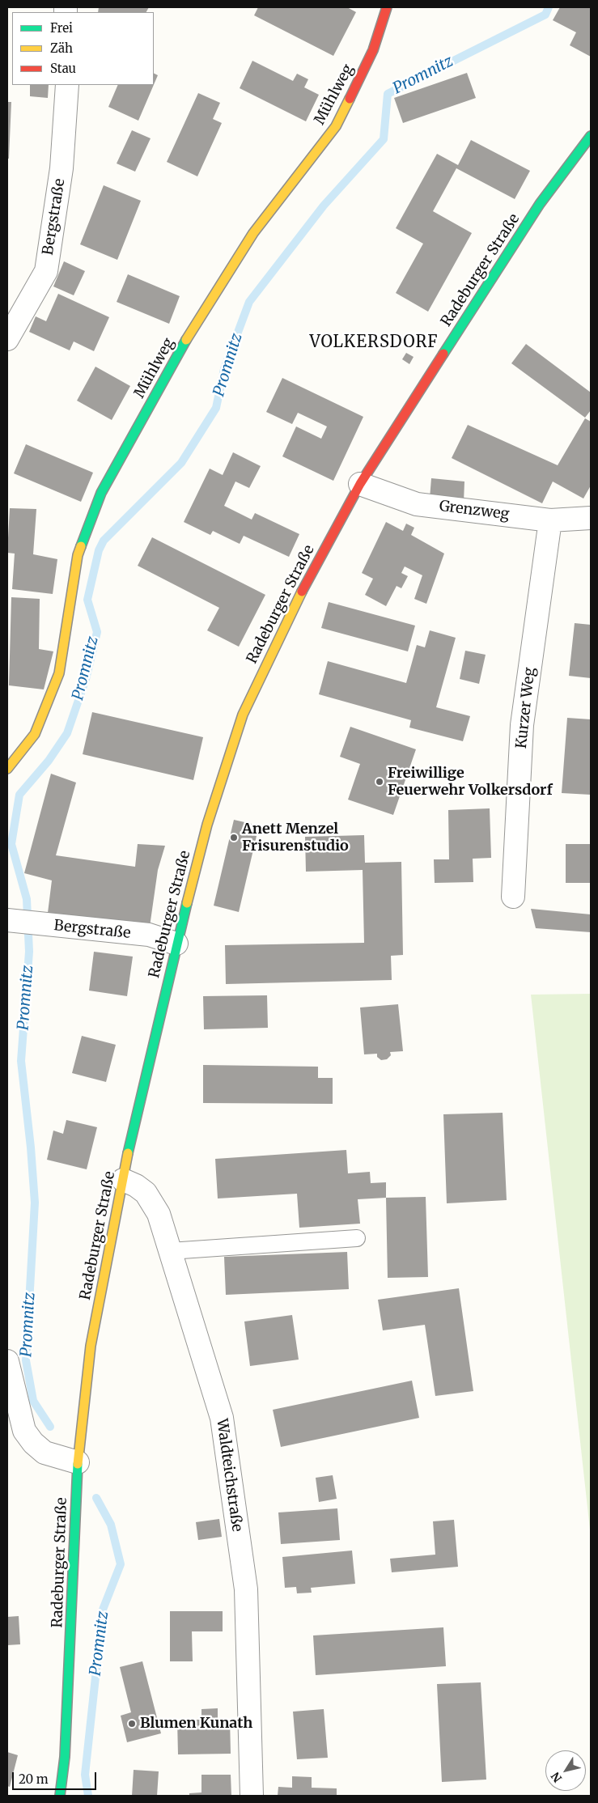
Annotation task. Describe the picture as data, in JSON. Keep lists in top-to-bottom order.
{
  "streets": {
    "main road": ["Mühlweg", "Radeburger Straße"],
    "street": [
      "Bergstraße",
      "Grenzweg",
      "Kurzer Weg",
      "Waldteichstraße"
    ]
  },
  "crossings": [
    ["Bergstraße", "Radeburger Straße"],
    ["Radeburger Straße", "Grenzweg"],
    ["Radeburger Straße", "Waldteichstraße"],
    ["Grenzweg", "Kurzer Weg"]
  ],
  "districts": ["VOLKERSDORF"],
  "water": ["Promnitz"],
  "places": ["Freiwillige Feuerwehr Volkersdorf", "Anett Menzel Frisurenstudio", "Blumen Kunath"],
  "legend": ["Frei", "Zäh", "Stau"],
  "scale_bar": "20 m",
  "north": "bottom left"
}
